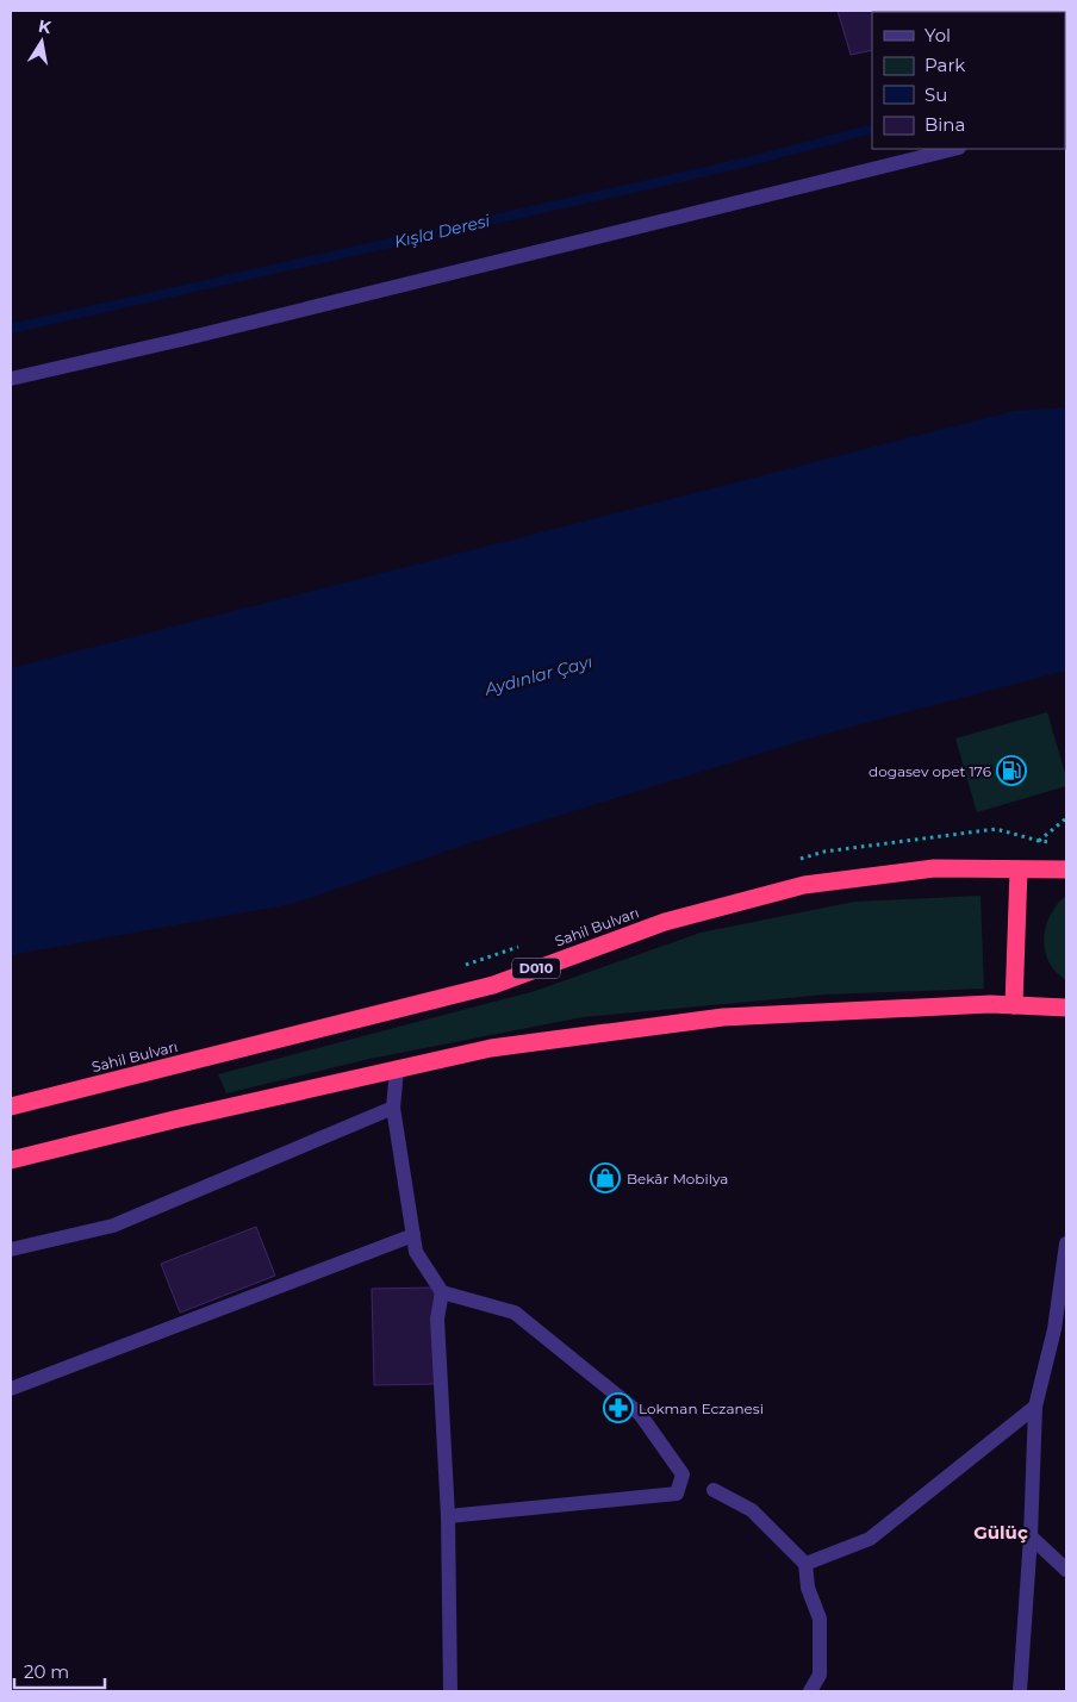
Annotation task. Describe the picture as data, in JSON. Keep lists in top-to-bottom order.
{
  "streets": {
    "highway": ["Sahil Bulvarı", "D010"]
  },
  "districts": ["Gülüç"],
  "water": ["Kışla Deresi", "Aydınlar Çayı"],
  "places": {
    "fuel station": ["dogasev opet 176"],
    "shop": ["Bekâr Mobilya"],
    "pharmacy": ["Lokman Eczanesi"]
  },
  "legend": [
    "Yol",
    "Park",
    "Su",
    "Bina"
  ],
  "scale_bar": "20 m",
  "north": "top"
}
